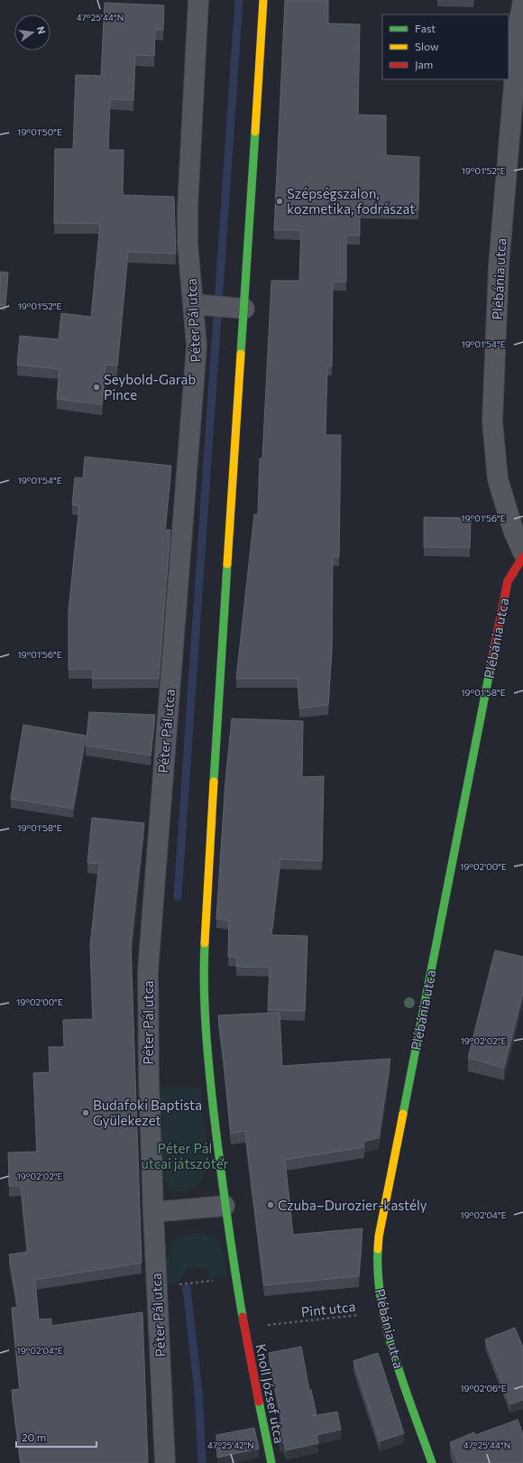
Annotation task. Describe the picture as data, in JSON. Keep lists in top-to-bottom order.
{
  "streets": {
    "street": ["Plébánia utca", "Péter Pál utca", "Knoll József utca"],
    "path": ["Pint utca"]
  },
  "crossings": [
    ["Plébánia utca", "Pint utca"]
  ],
  "parks": ["Péter Pál utcai játszótér"],
  "places": [
    "Szépségszalon, kozmetika, fodrászat",
    "Seybold-Garab Pince",
    "Budafoki Baptista Gyülekezet",
    "Czuba–Durozier-kastély"
  ],
  "legend": ["Fast", "Slow", "Jam"],
  "scale_bar": "20 m",
  "north": "right",
  "coordinates": [
    "47°25'44\"N",
    "19°01'50\"E",
    "19°01'52\"E",
    "19°01'54\"E",
    "19°01'56\"E",
    "19°01'58\"E",
    "19°02'00\"E",
    "19°02'02\"E",
    "19°02'04\"E",
    "19°02'06\"E",
    "47°25'42\"N"
  ]
}
